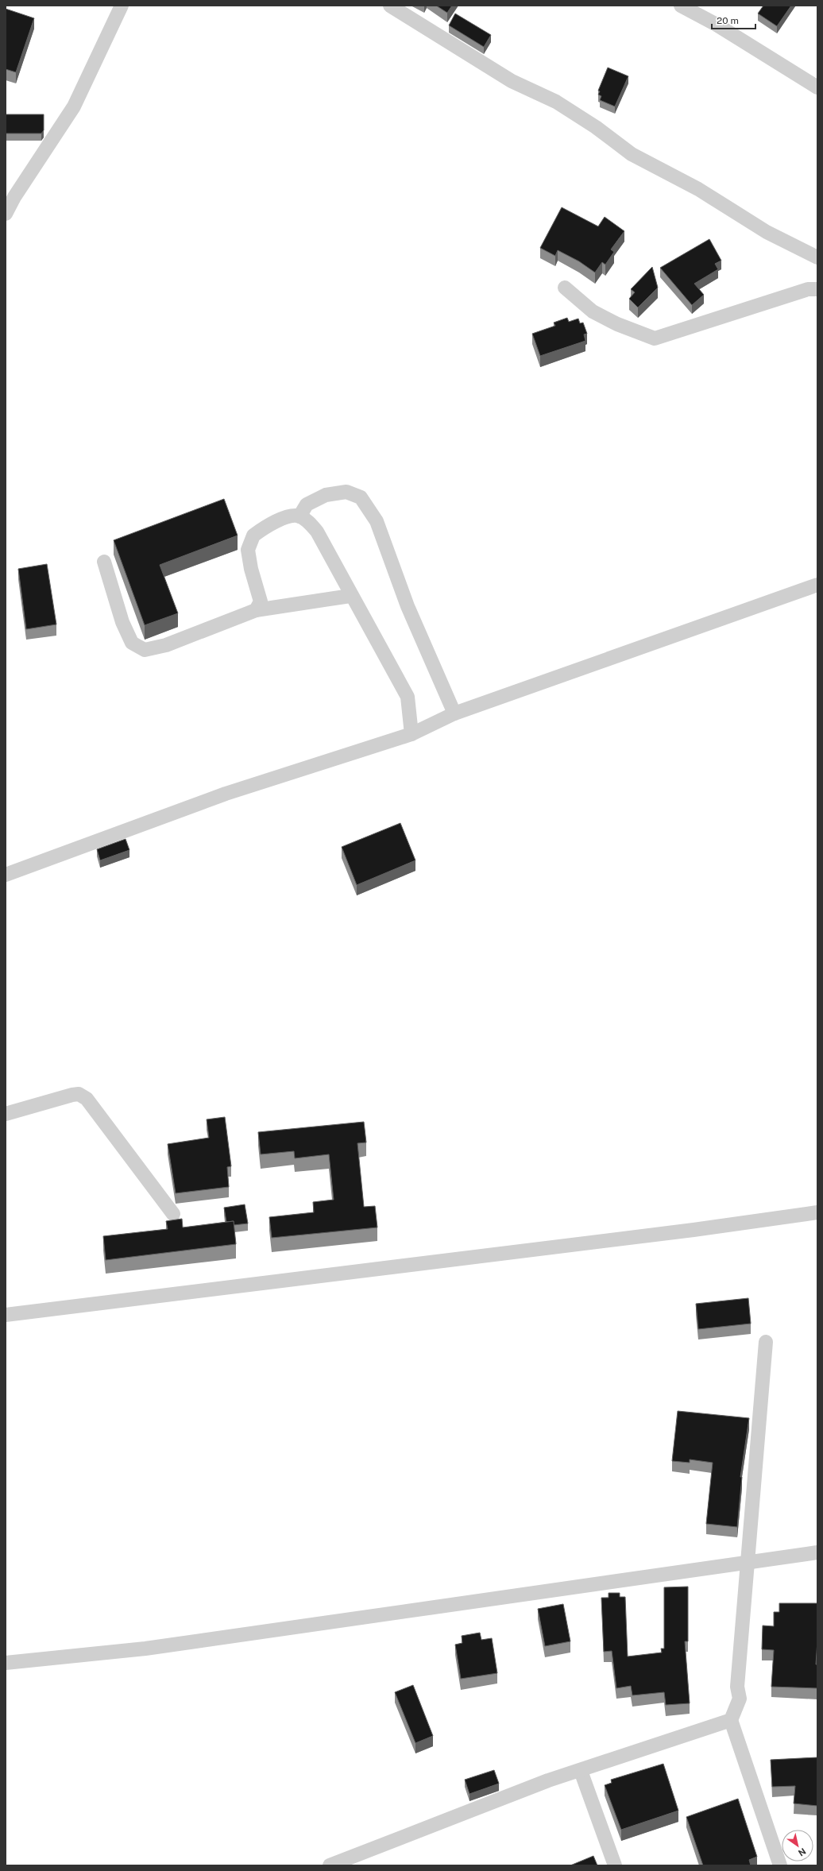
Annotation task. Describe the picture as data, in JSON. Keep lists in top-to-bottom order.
{
  "scale_bar": "20 m",
  "north": "bottom right"
}
